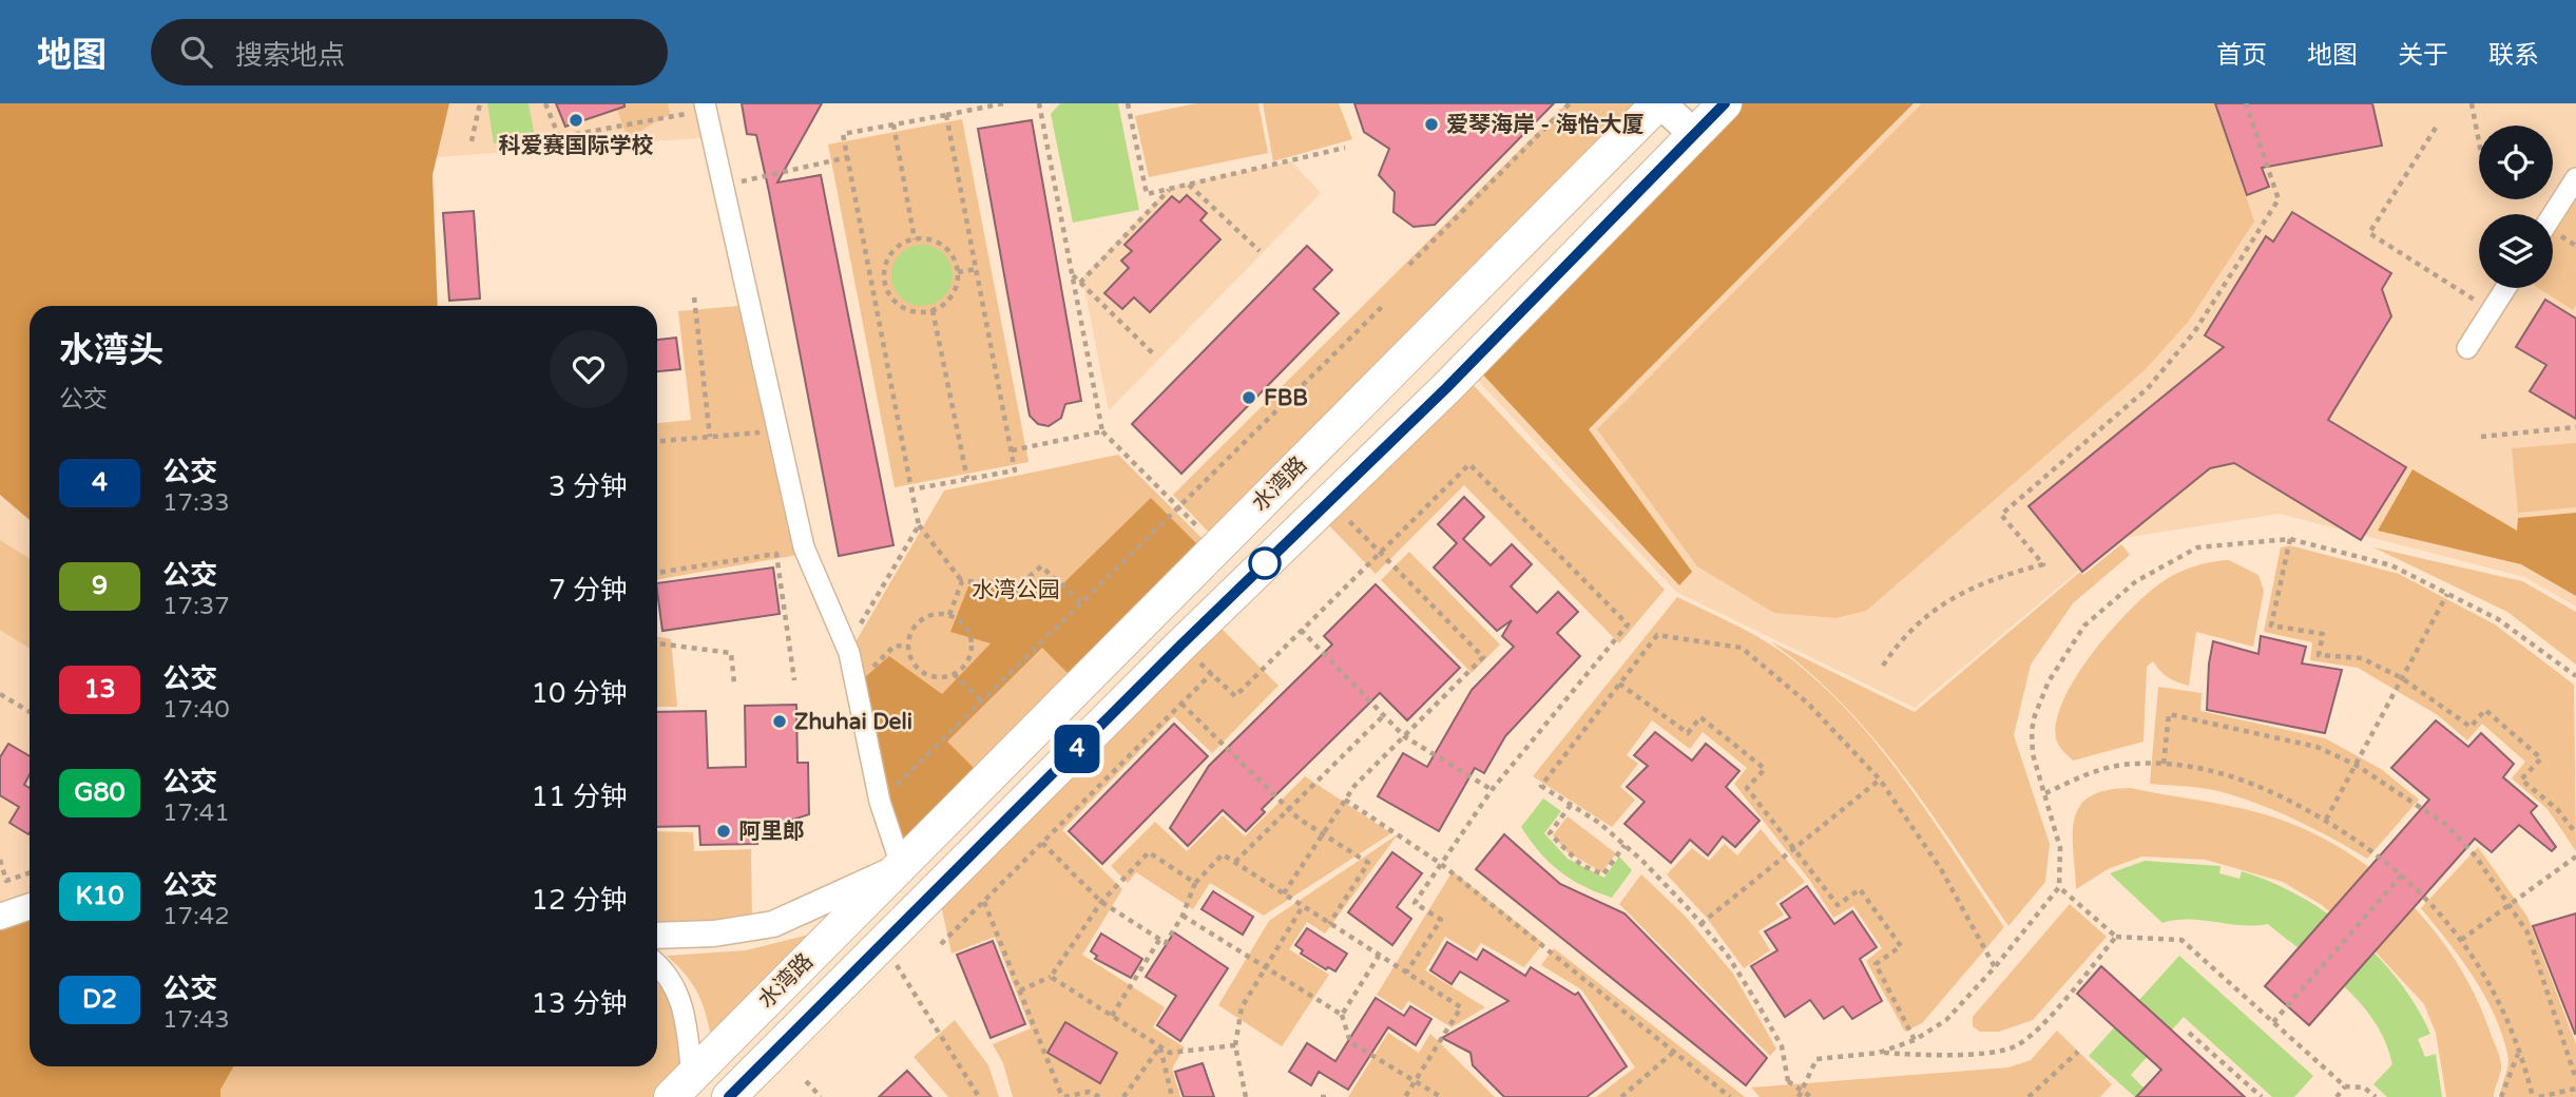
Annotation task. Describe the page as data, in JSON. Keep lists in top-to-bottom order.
{
  "streets": {
    "main road": ["水湾路"]
  },
  "parks": ["水湾公园"],
  "places": [
    "科爱赛国际学校",
    "爱琴海岸 - 海怡大厦",
    "FBB",
    "Zhuhai Deli",
    "阿里郎"
  ],
  "lines": ["bus line 4"],
  "page": {
    "header": "地图",
    "search": "搜索地点",
    "nav": [
      "首页",
      "地图",
      "关于",
      "联系"
    ],
    "on_map": "4",
    "heading": ["水湾头", "公交"],
    "list": [
      {
        "mark": "4",
        "name": "公交",
        "note": "17:33",
        "value": "3 分钟"
      },
      {
        "mark": "9",
        "name": "公交",
        "note": "17:37",
        "value": "7 分钟"
      },
      {
        "mark": "13",
        "name": "公交",
        "note": "17:40",
        "value": "10 分钟"
      },
      {
        "mark": "G80",
        "name": "公交",
        "note": "17:41",
        "value": "11 分钟"
      },
      {
        "mark": "K10",
        "name": "公交",
        "note": "17:42",
        "value": "12 分钟"
      },
      {
        "mark": "D2",
        "name": "公交",
        "note": "17:43",
        "value": "13 分钟"
      }
    ]
  }
}
